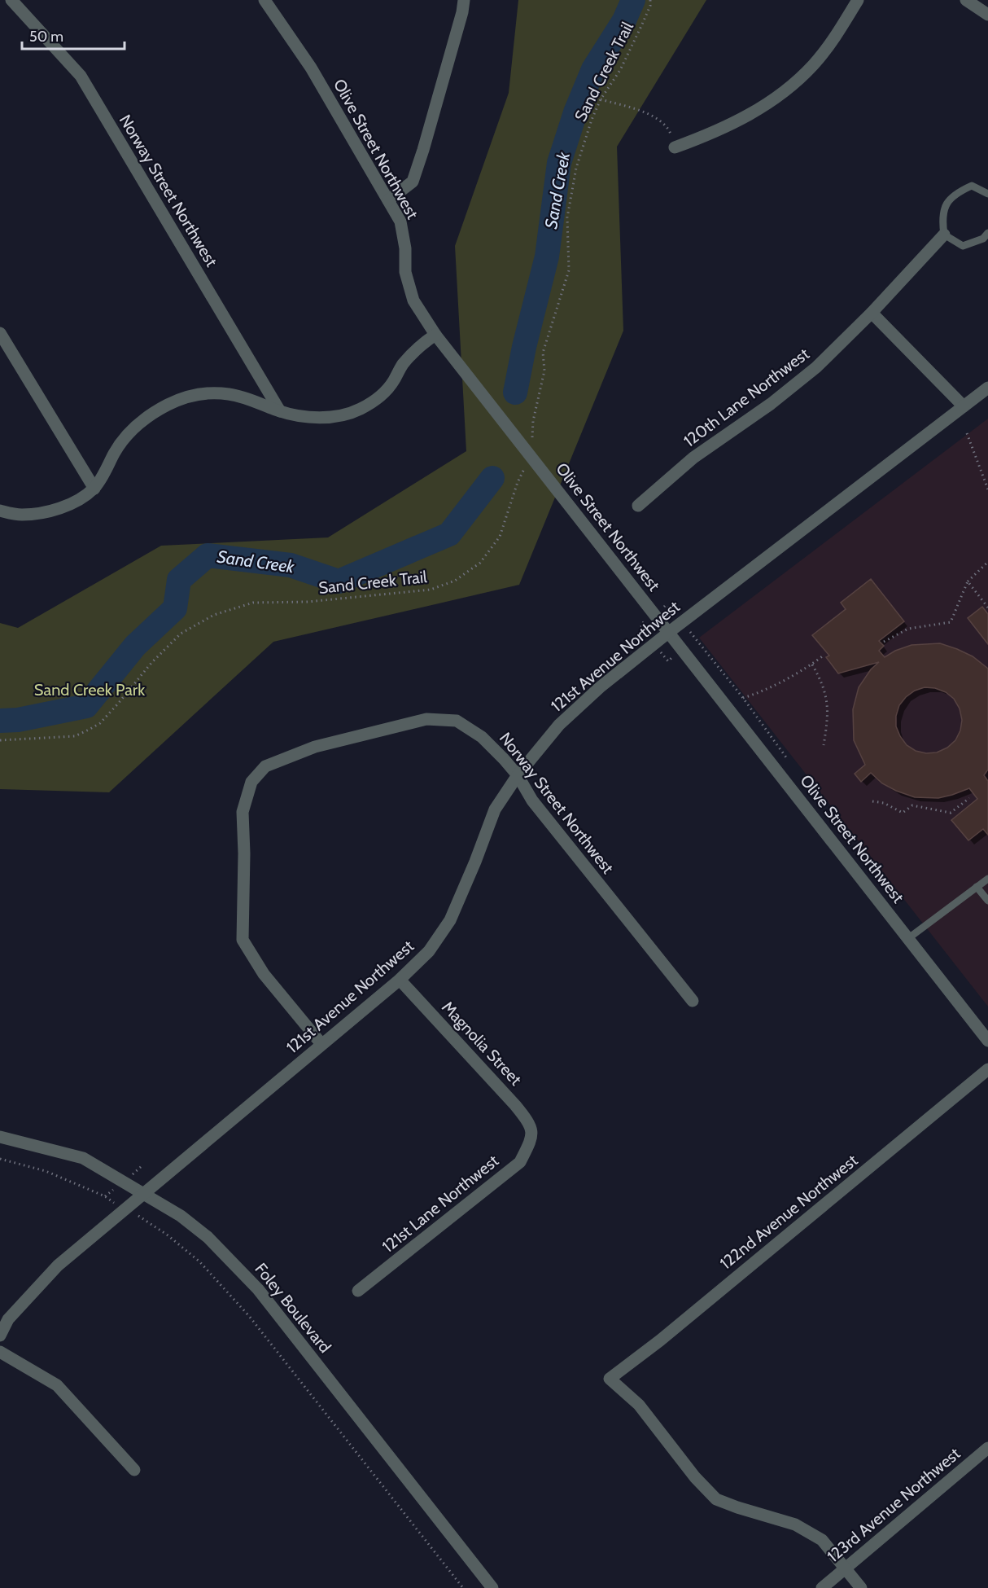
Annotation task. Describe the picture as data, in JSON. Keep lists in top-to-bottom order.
{
  "streets": {
    "street": [
      "Olive Street Northwest",
      "Norway Street Northwest",
      "120th Lane Northwest",
      "121st Avenue Northwest",
      "Magnolia Street",
      "121st Lane Northwest",
      "122nd Avenue Northwest",
      "Foley Boulevard",
      "123rd Avenue Northwest"
    ],
    "path": ["Sand Creek Trail"]
  },
  "crossings": [
    ["Olive Street Northwest", "121st Avenue Northwest"],
    ["Norway Street Northwest", "121st Avenue Northwest"],
    ["121st Avenue Northwest", "Magnolia Street"],
    ["121st Avenue Northwest", "Foley Boulevard"],
    ["Magnolia Street", "121st Lane Northwest"],
    ["122nd Avenue Northwest", "123rd Avenue Northwest"]
  ],
  "water": ["Sand Creek"],
  "parks": ["Sand Creek Park"],
  "scale_bar": "50 m"
}
